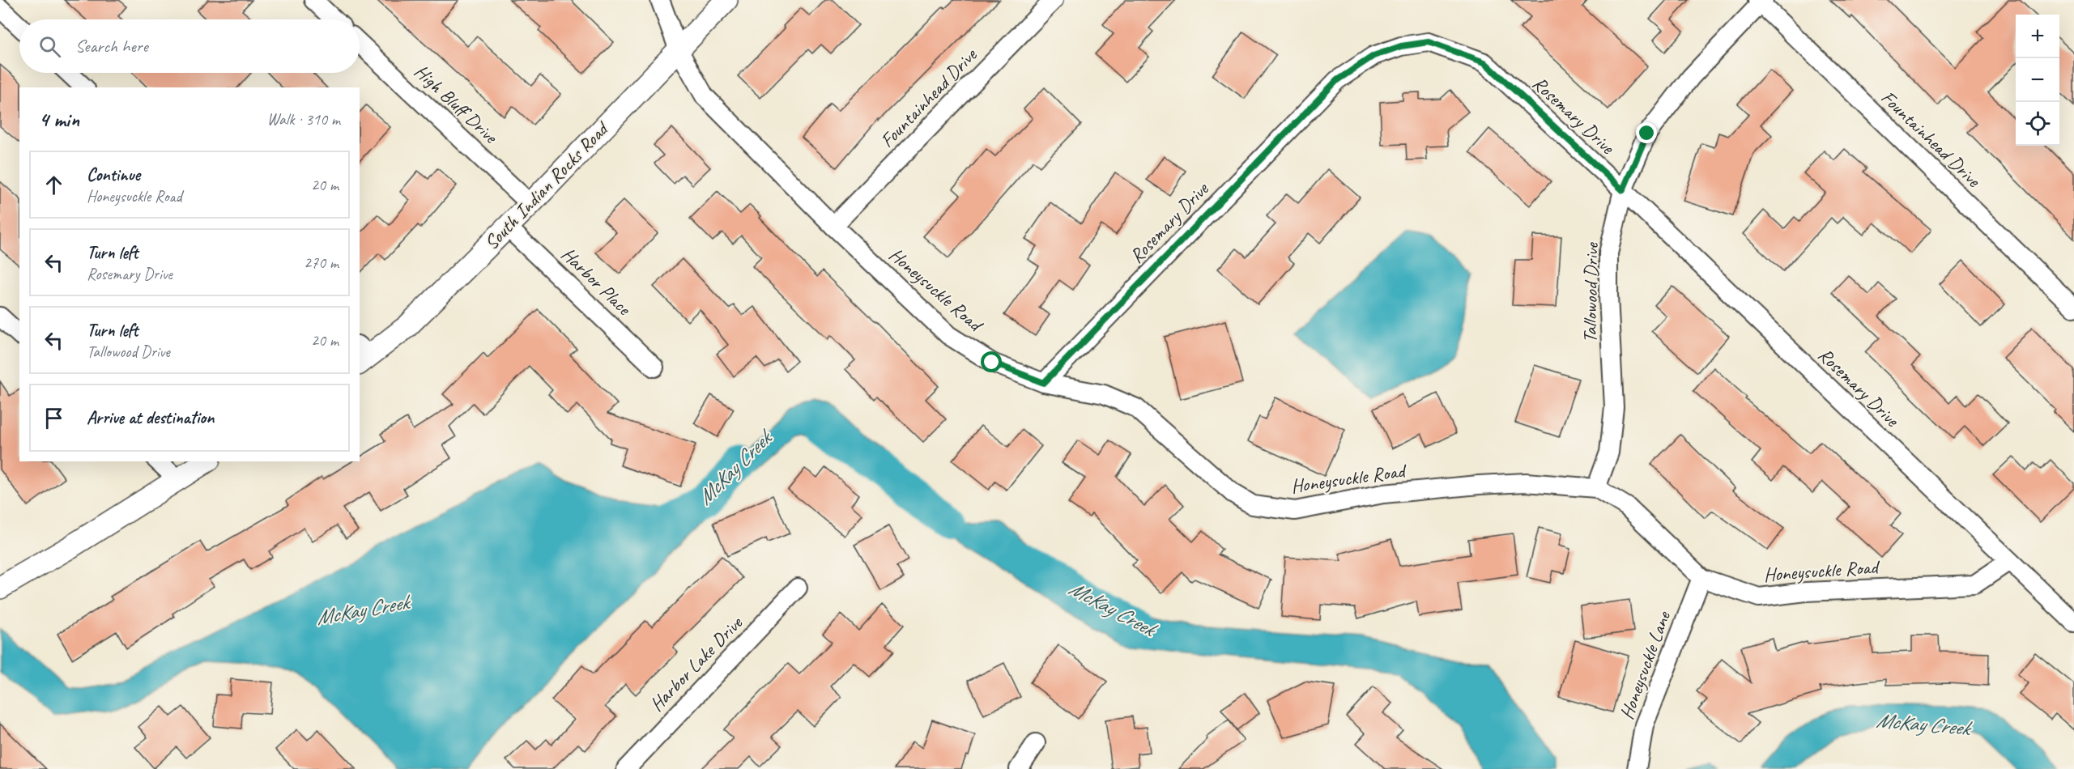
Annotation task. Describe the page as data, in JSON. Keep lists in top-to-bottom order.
{
  "streets": {
    "street": [
      "Fountainhead Drive",
      "High Bluff Drive",
      "Rosemary Drive",
      "South Indian Rocks Road",
      "Harbor Place",
      "Honeysuckle Road",
      "Tallowood Drive",
      "Harbor Lake Drive",
      "Honeysuckle Lane"
    ]
  },
  "crossings": [
    ["Fountainhead Drive", "Honeysuckle Road"],
    ["Fountainhead Drive", "Tallowood Drive"],
    ["High Bluff Drive", "South Indian Rocks Road"],
    ["Rosemary Drive", "Honeysuckle Road"],
    ["Rosemary Drive", "Tallowood Drive"],
    ["South Indian Rocks Road", "Harbor Place"],
    ["South Indian Rocks Road", "Honeysuckle Road"],
    ["Honeysuckle Road", "Tallowood Drive"],
    ["Honeysuckle Road", "Honeysuckle Lane"]
  ],
  "water": ["McKay Creek"],
  "page": {
    "map_buttons": ["+", "−"],
    "search": "Search here",
    "heading": ["4 min", "Walk · 310 m"],
    "list": [
      ["Continue", "Honeysuckle Road", "20 m"],
      ["Turn left", "Rosemary Drive", "270 m"],
      ["Turn left", "Tallowood Drive", "20 m"],
      "Arrive at destination"
    ]
  }
}
